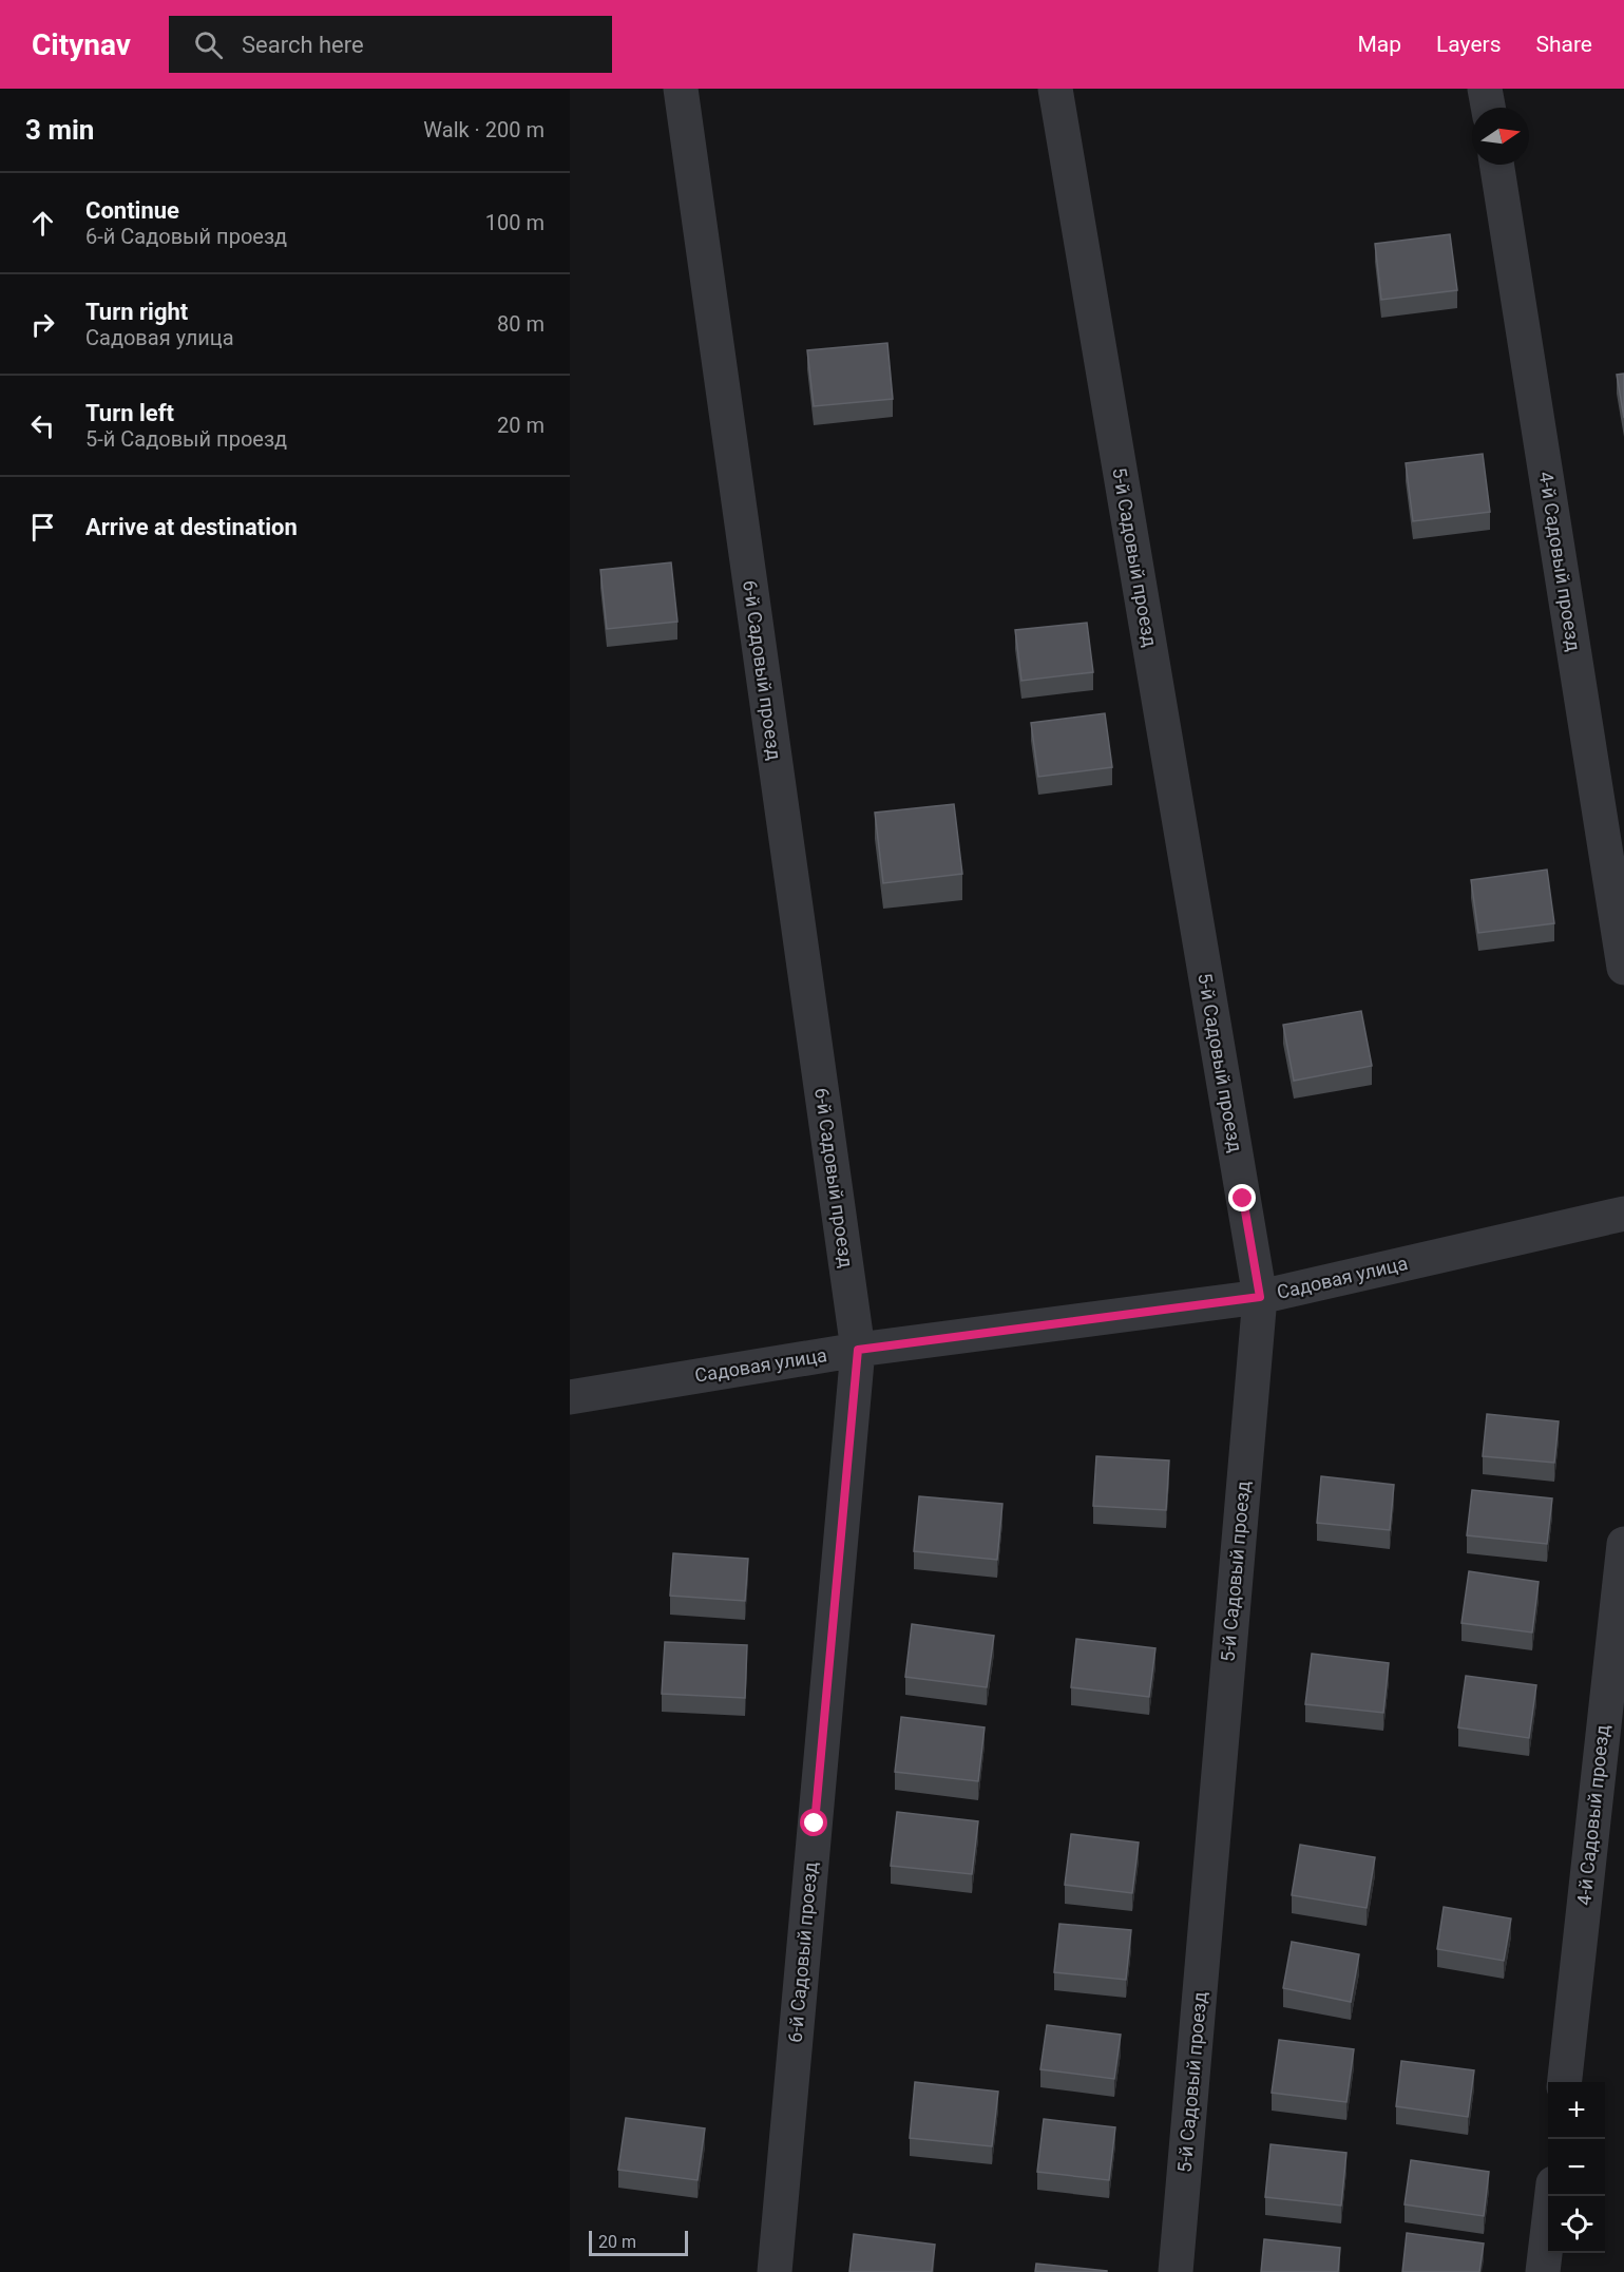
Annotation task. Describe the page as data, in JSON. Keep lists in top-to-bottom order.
{
  "streets": {
    "street": [
      "5-й Садовый проезд",
      "4-й Садовый проезд",
      "6-й Садовый проезд",
      "Садовая улица"
    ]
  },
  "crossings": [
    ["5-й Садовый проезд", "Садовая улица"],
    ["6-й Садовый проезд", "Садовая улица"]
  ],
  "scale_bar": "20 m",
  "north": "right",
  "page": {
    "header": "Citynav",
    "search": "Search here",
    "nav": ["Map", "Layers", "Share"],
    "heading": ["3 min", "Walk · 200 m"],
    "list": [
      ["Continue", "6-й Садовый проезд", "100 m"],
      ["Turn right", "Садовая улица", "80 m"],
      ["Turn left", "5-й Садовый проезд", "20 m"],
      "Arrive at destination"
    ],
    "map_buttons": ["+", "−"],
    "scale": "20 m"
  }
}
